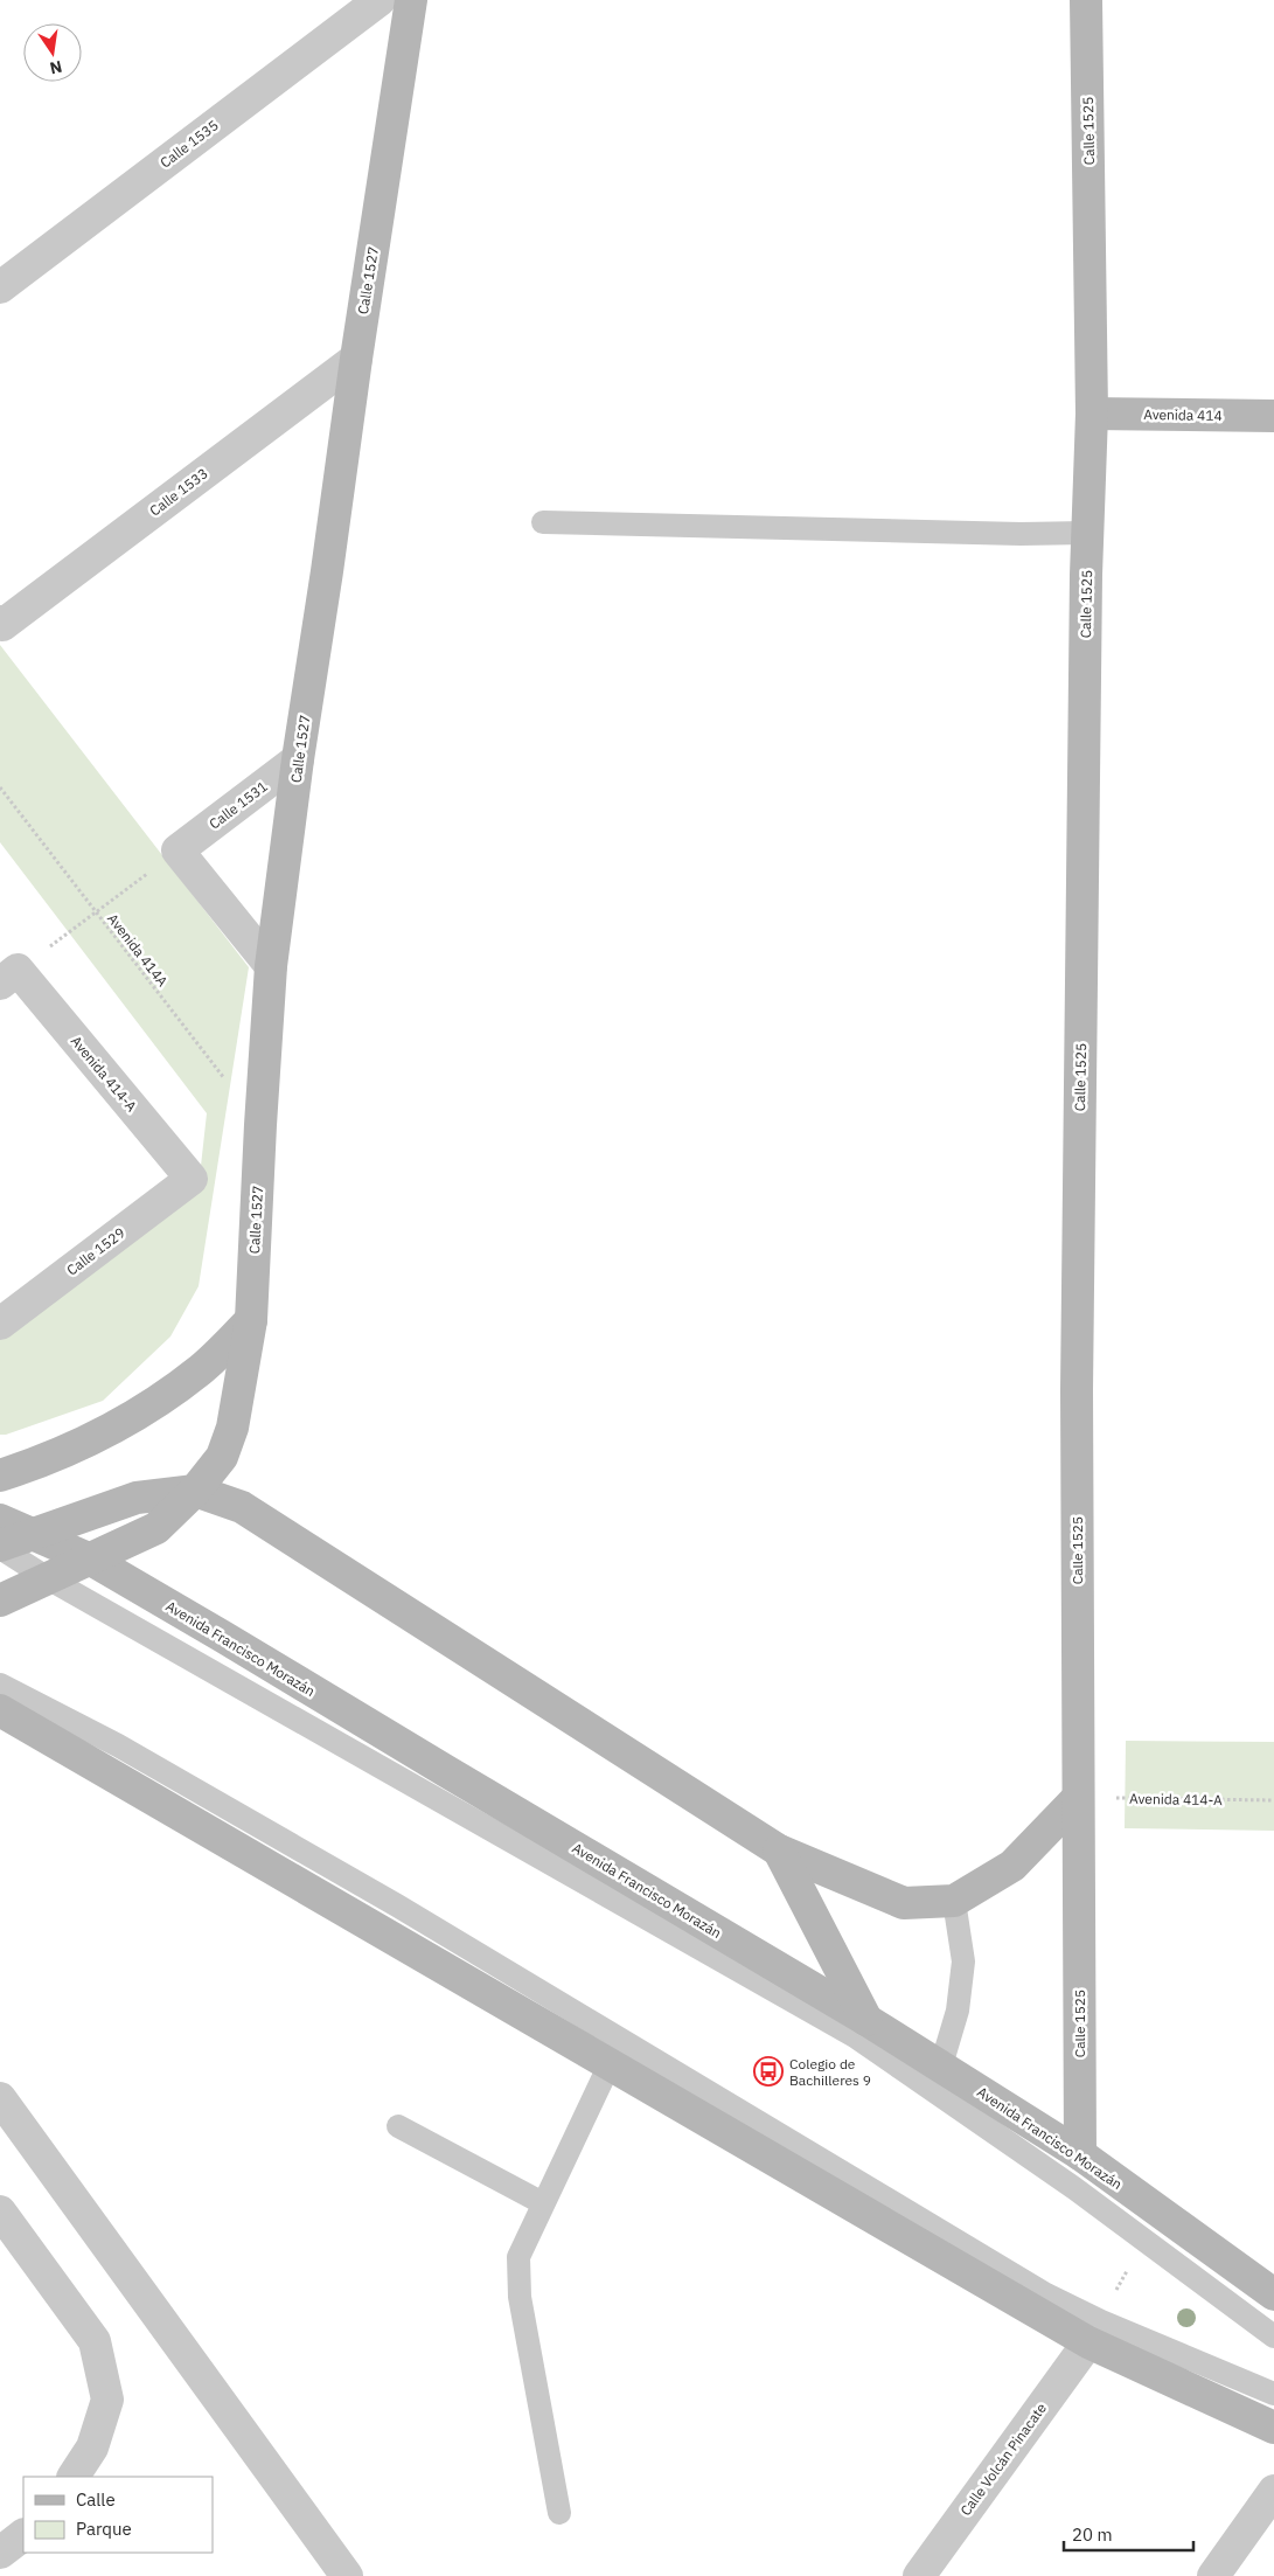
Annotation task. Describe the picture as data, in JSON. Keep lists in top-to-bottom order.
{
  "streets": {
    "street": [
      "Calle 1525",
      "Calle 1535",
      "Calle 1527",
      "Avenida 414",
      "Calle 1533",
      "Calle 1531",
      "Avenida 414-A",
      "Calle 1529",
      "Avenida Francisco Morazán",
      "Calle Volcán Pinacate"
    ],
    "path": ["Avenida 414A"]
  },
  "crossings": [
    ["Calle 1525", "Avenida 414"],
    ["Calle 1525", "Avenida 414-A"],
    ["Calle 1525", "Avenida Francisco Morazán"],
    ["Calle 1527", "Calle 1533"],
    ["Calle 1527", "Calle 1531"],
    ["Calle 1527", "Avenida 414A"],
    ["Calle 1527", "Avenida Francisco Morazán"],
    ["Avenida 414-A", "Calle 1529"]
  ],
  "places": {
    "bus stop": ["Colegio de Bachilleres 9"]
  },
  "legend": ["Calle", "Parque"],
  "scale_bar": "20 m",
  "north": "bottom"
}
